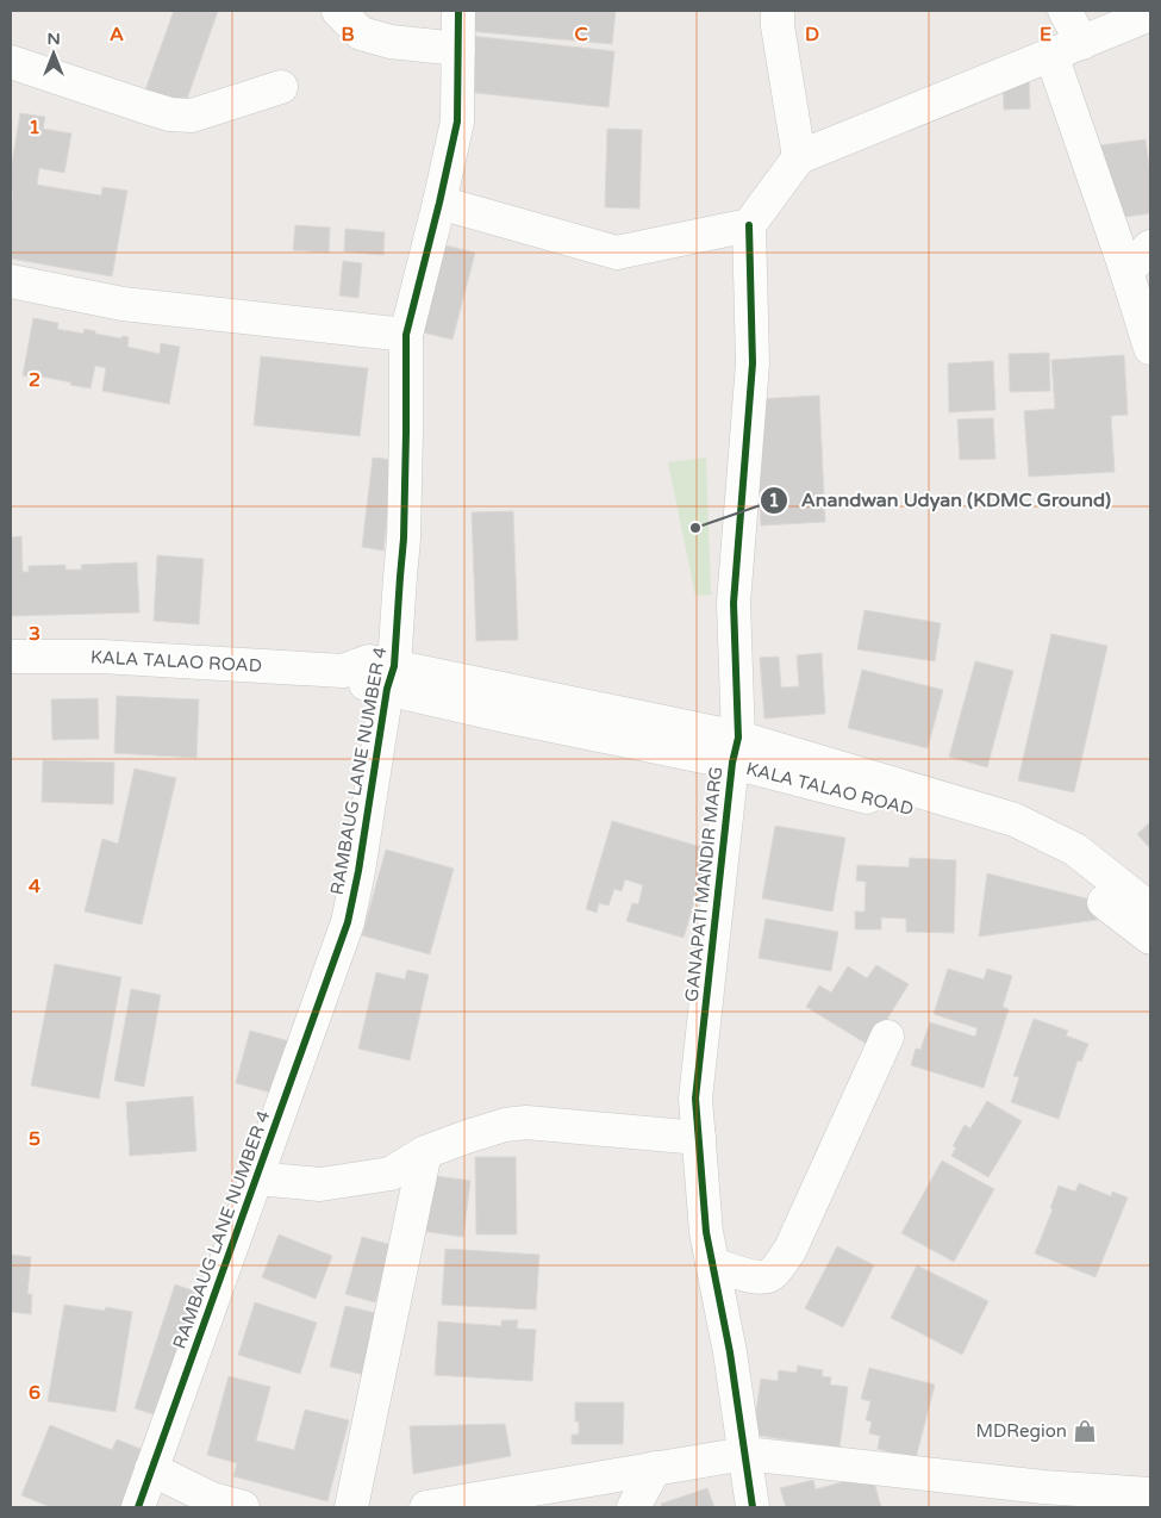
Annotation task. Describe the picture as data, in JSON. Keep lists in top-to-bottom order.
{
  "streets": {
    "street": ["KALA TALAO ROAD", "RAMBAUG LANE NUMBER 4", "GANAPATI MANDIR MARG"]
  },
  "crossings": [
    ["KALA TALAO ROAD", "RAMBAUG LANE NUMBER 4"],
    ["KALA TALAO ROAD", "GANAPATI MANDIR MARG"]
  ],
  "places": {
    "other": ["Anandwan Udyan (KDMC Ground)"],
    "shop": ["MDRegion"]
  },
  "north": "top",
  "grid": {
    "columns": [
      "A",
      "B",
      "C",
      "D",
      "E"
    ],
    "rows": [
      "1",
      "2",
      "3",
      "4",
      "5",
      "6"
    ]
  }
}
